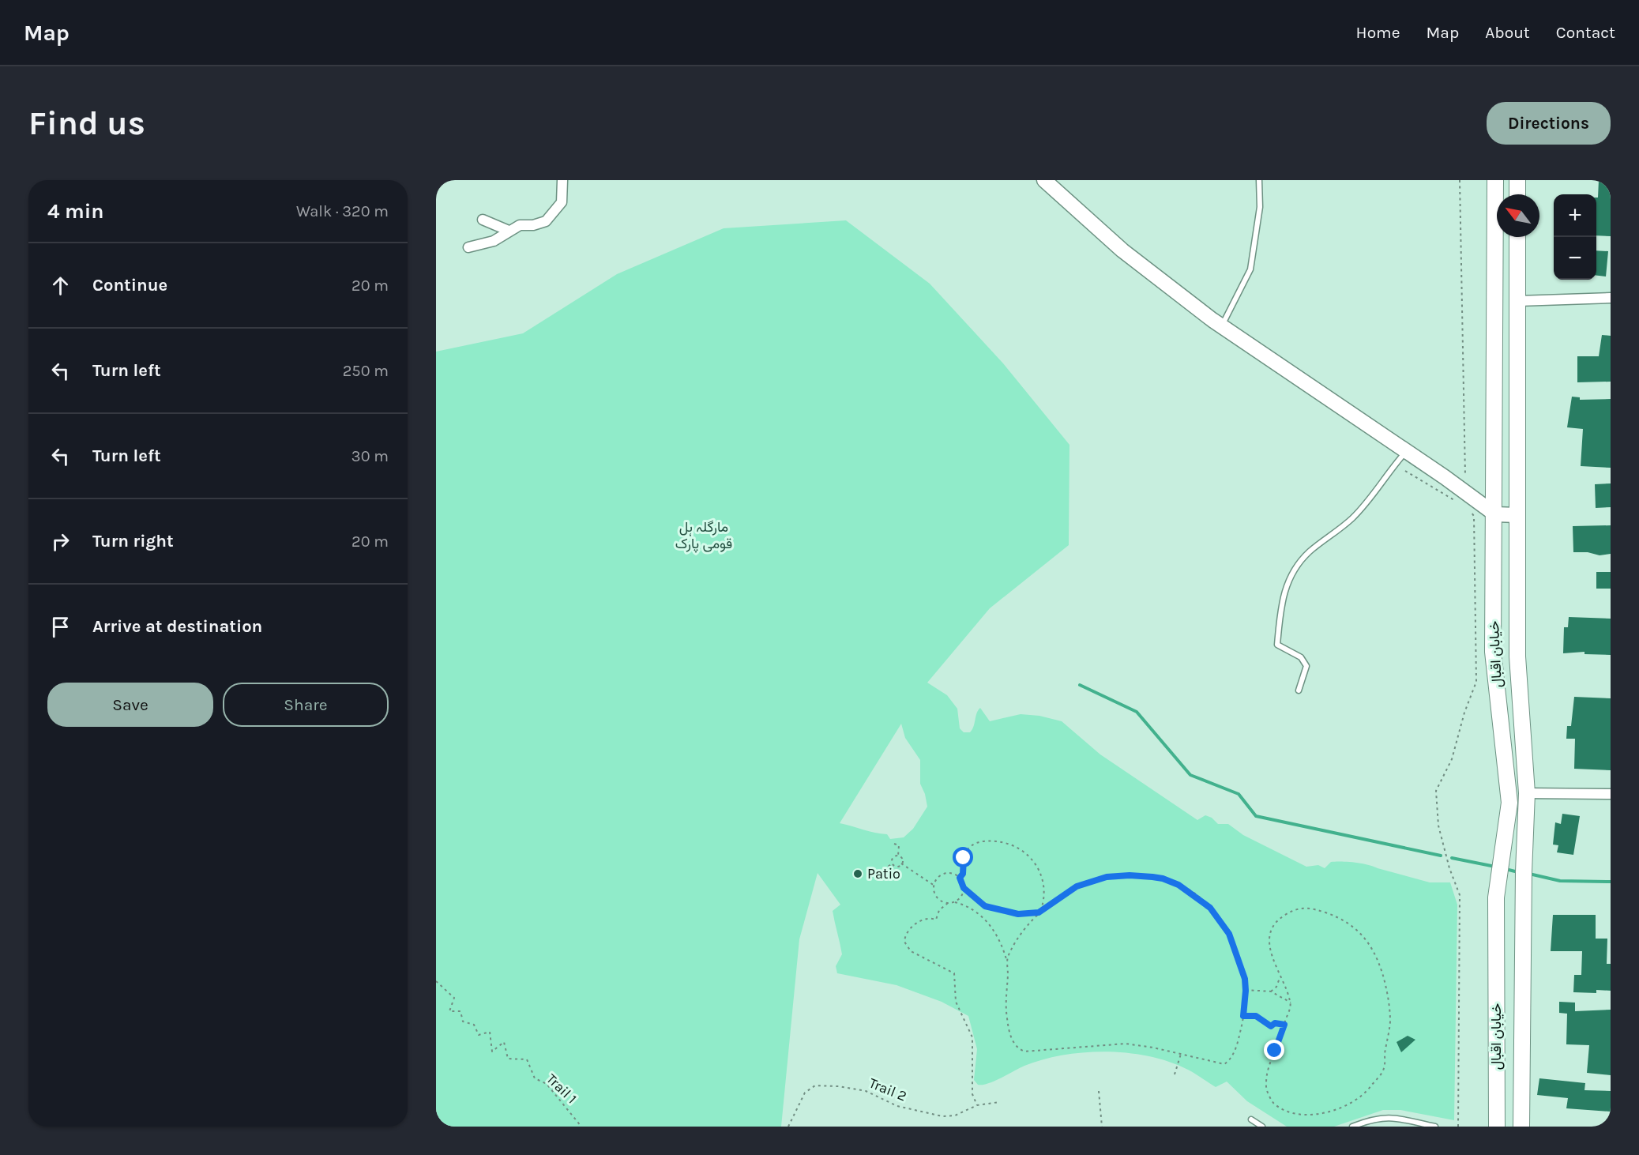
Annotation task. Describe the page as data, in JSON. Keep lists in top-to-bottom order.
{
  "streets": {
    "main road": ["خیابان اقبال"],
    "path": ["Trail 1", "Trail 2"]
  },
  "parks": ["مارگلہ ہل قومی پارک"],
  "places": ["Patio"],
  "north": "top left",
  "page": {
    "header": "Map",
    "nav": [
      "Home",
      "Map",
      "About",
      "Contact"
    ],
    "buttons": [
      "Directions",
      ["Save", "Share"]
    ],
    "title": "Find us",
    "heading": ["4 min", "Walk · 320 m"],
    "map_buttons": ["+", "−"],
    "list": [
      ["Continue", "20 m"],
      ["Turn left", "250 m"],
      ["Turn left", "30 m"],
      ["Turn right", "20 m"],
      "Arrive at destination"
    ]
  }
}
